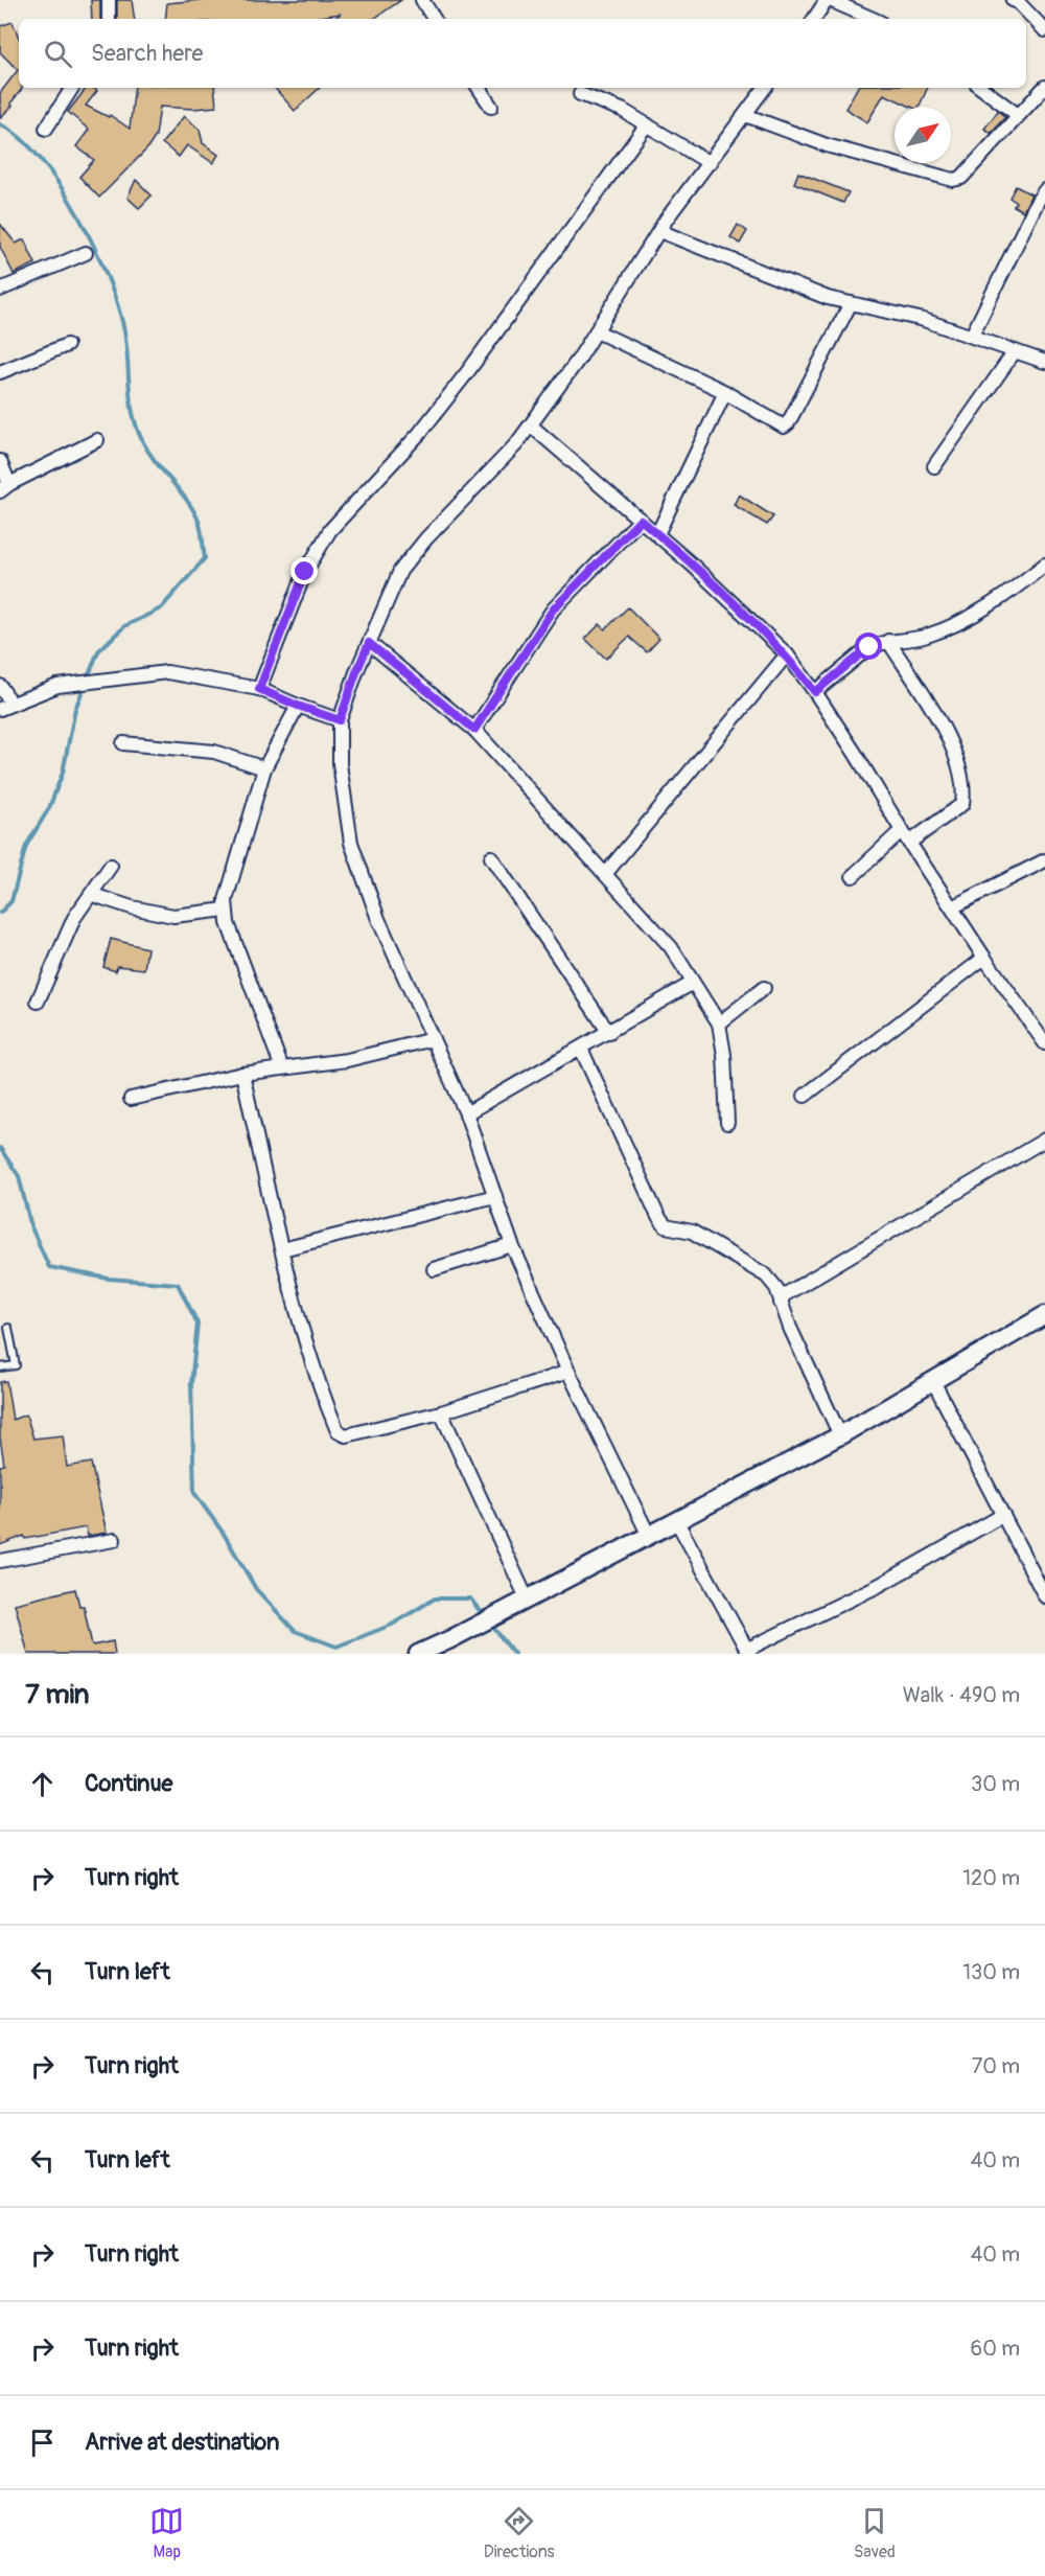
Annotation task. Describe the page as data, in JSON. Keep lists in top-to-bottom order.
{
  "north": "top right",
  "page": {
    "search": "Search here",
    "heading": ["7 min", "Walk · 490 m"],
    "list": [
      ["Continue", "30 m"],
      ["Turn right", "120 m"],
      ["Turn left", "130 m"],
      ["Turn right", "70 m"],
      ["Turn left", "40 m"],
      ["Turn right", "40 m"],
      ["Turn right", "60 m"],
      "Arrive at destination"
    ],
    "nav": ["Map", "Directions", "Saved"]
  }
}
